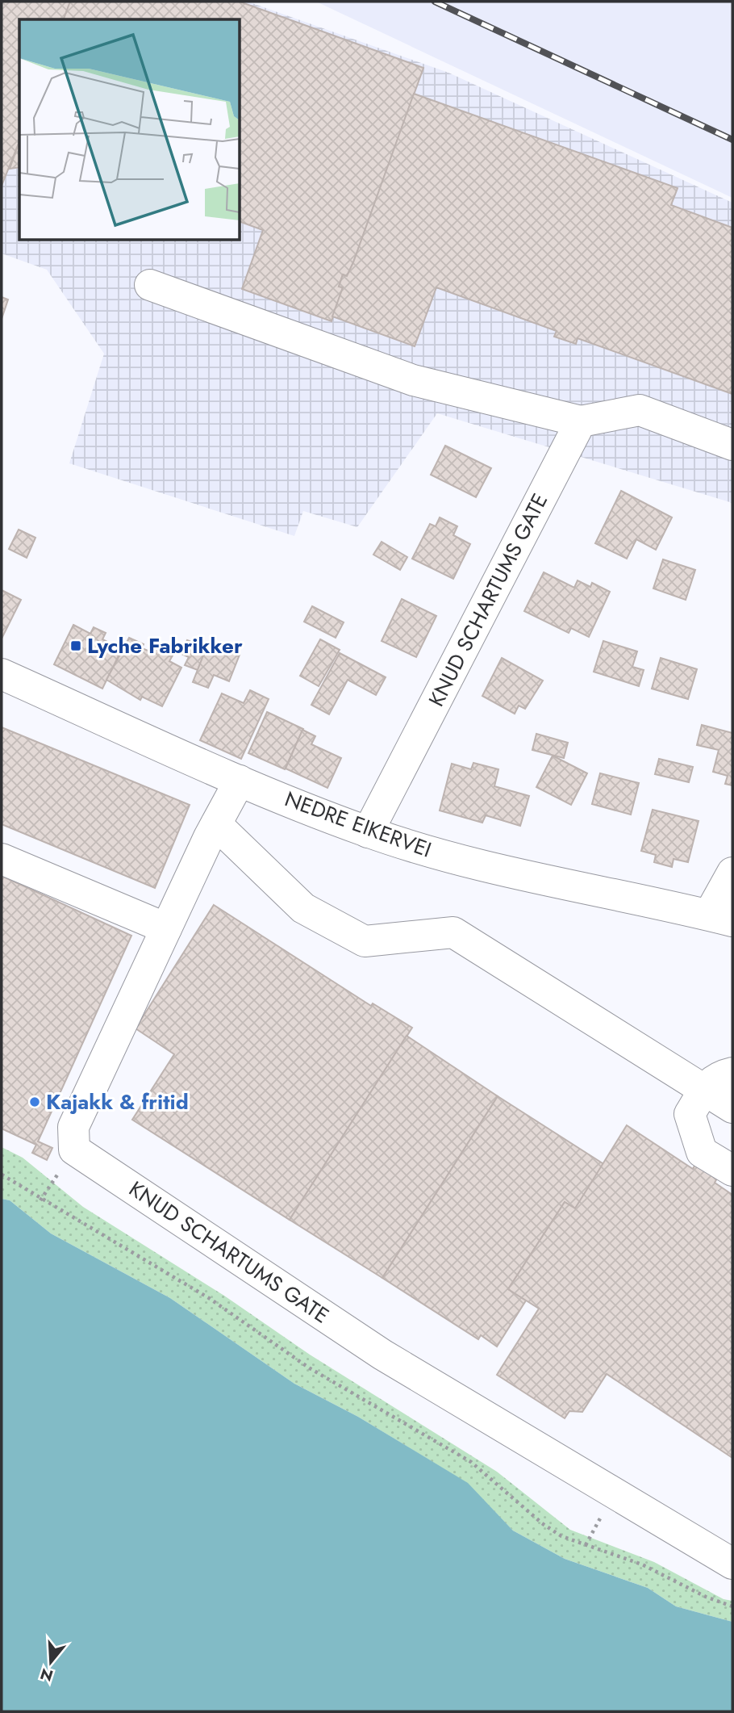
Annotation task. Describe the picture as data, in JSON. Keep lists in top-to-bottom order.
{
  "streets": {
    "main road": ["KNUD SCHARTUMS GATE", "NEDRE EIKERVEI"]
  },
  "crossings": [
    ["KNUD SCHARTUMS GATE", "NEDRE EIKERVEI"]
  ],
  "places": {
    "transit": ["Lyche Fabrikker"],
    "other": ["Kajakk & fritid"]
  },
  "north": "bottom"
}
